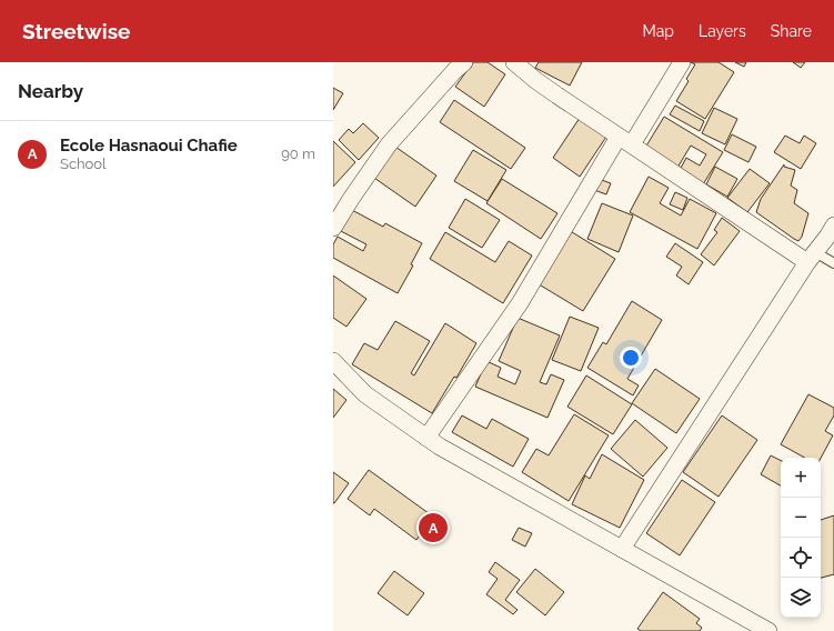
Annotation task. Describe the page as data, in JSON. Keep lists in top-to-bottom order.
{
  "page": {
    "header": "Streetwise",
    "nav": ["Map", "Layers", "Share"],
    "heading": "Nearby",
    "list": [
      {
        "mark": "A",
        "name": "Ecole Hasnaoui Chafie",
        "note": "School",
        "value": "90 m"
      }
    ],
    "map_buttons": ["+", "−"],
    "pins": "A"
  }
}
